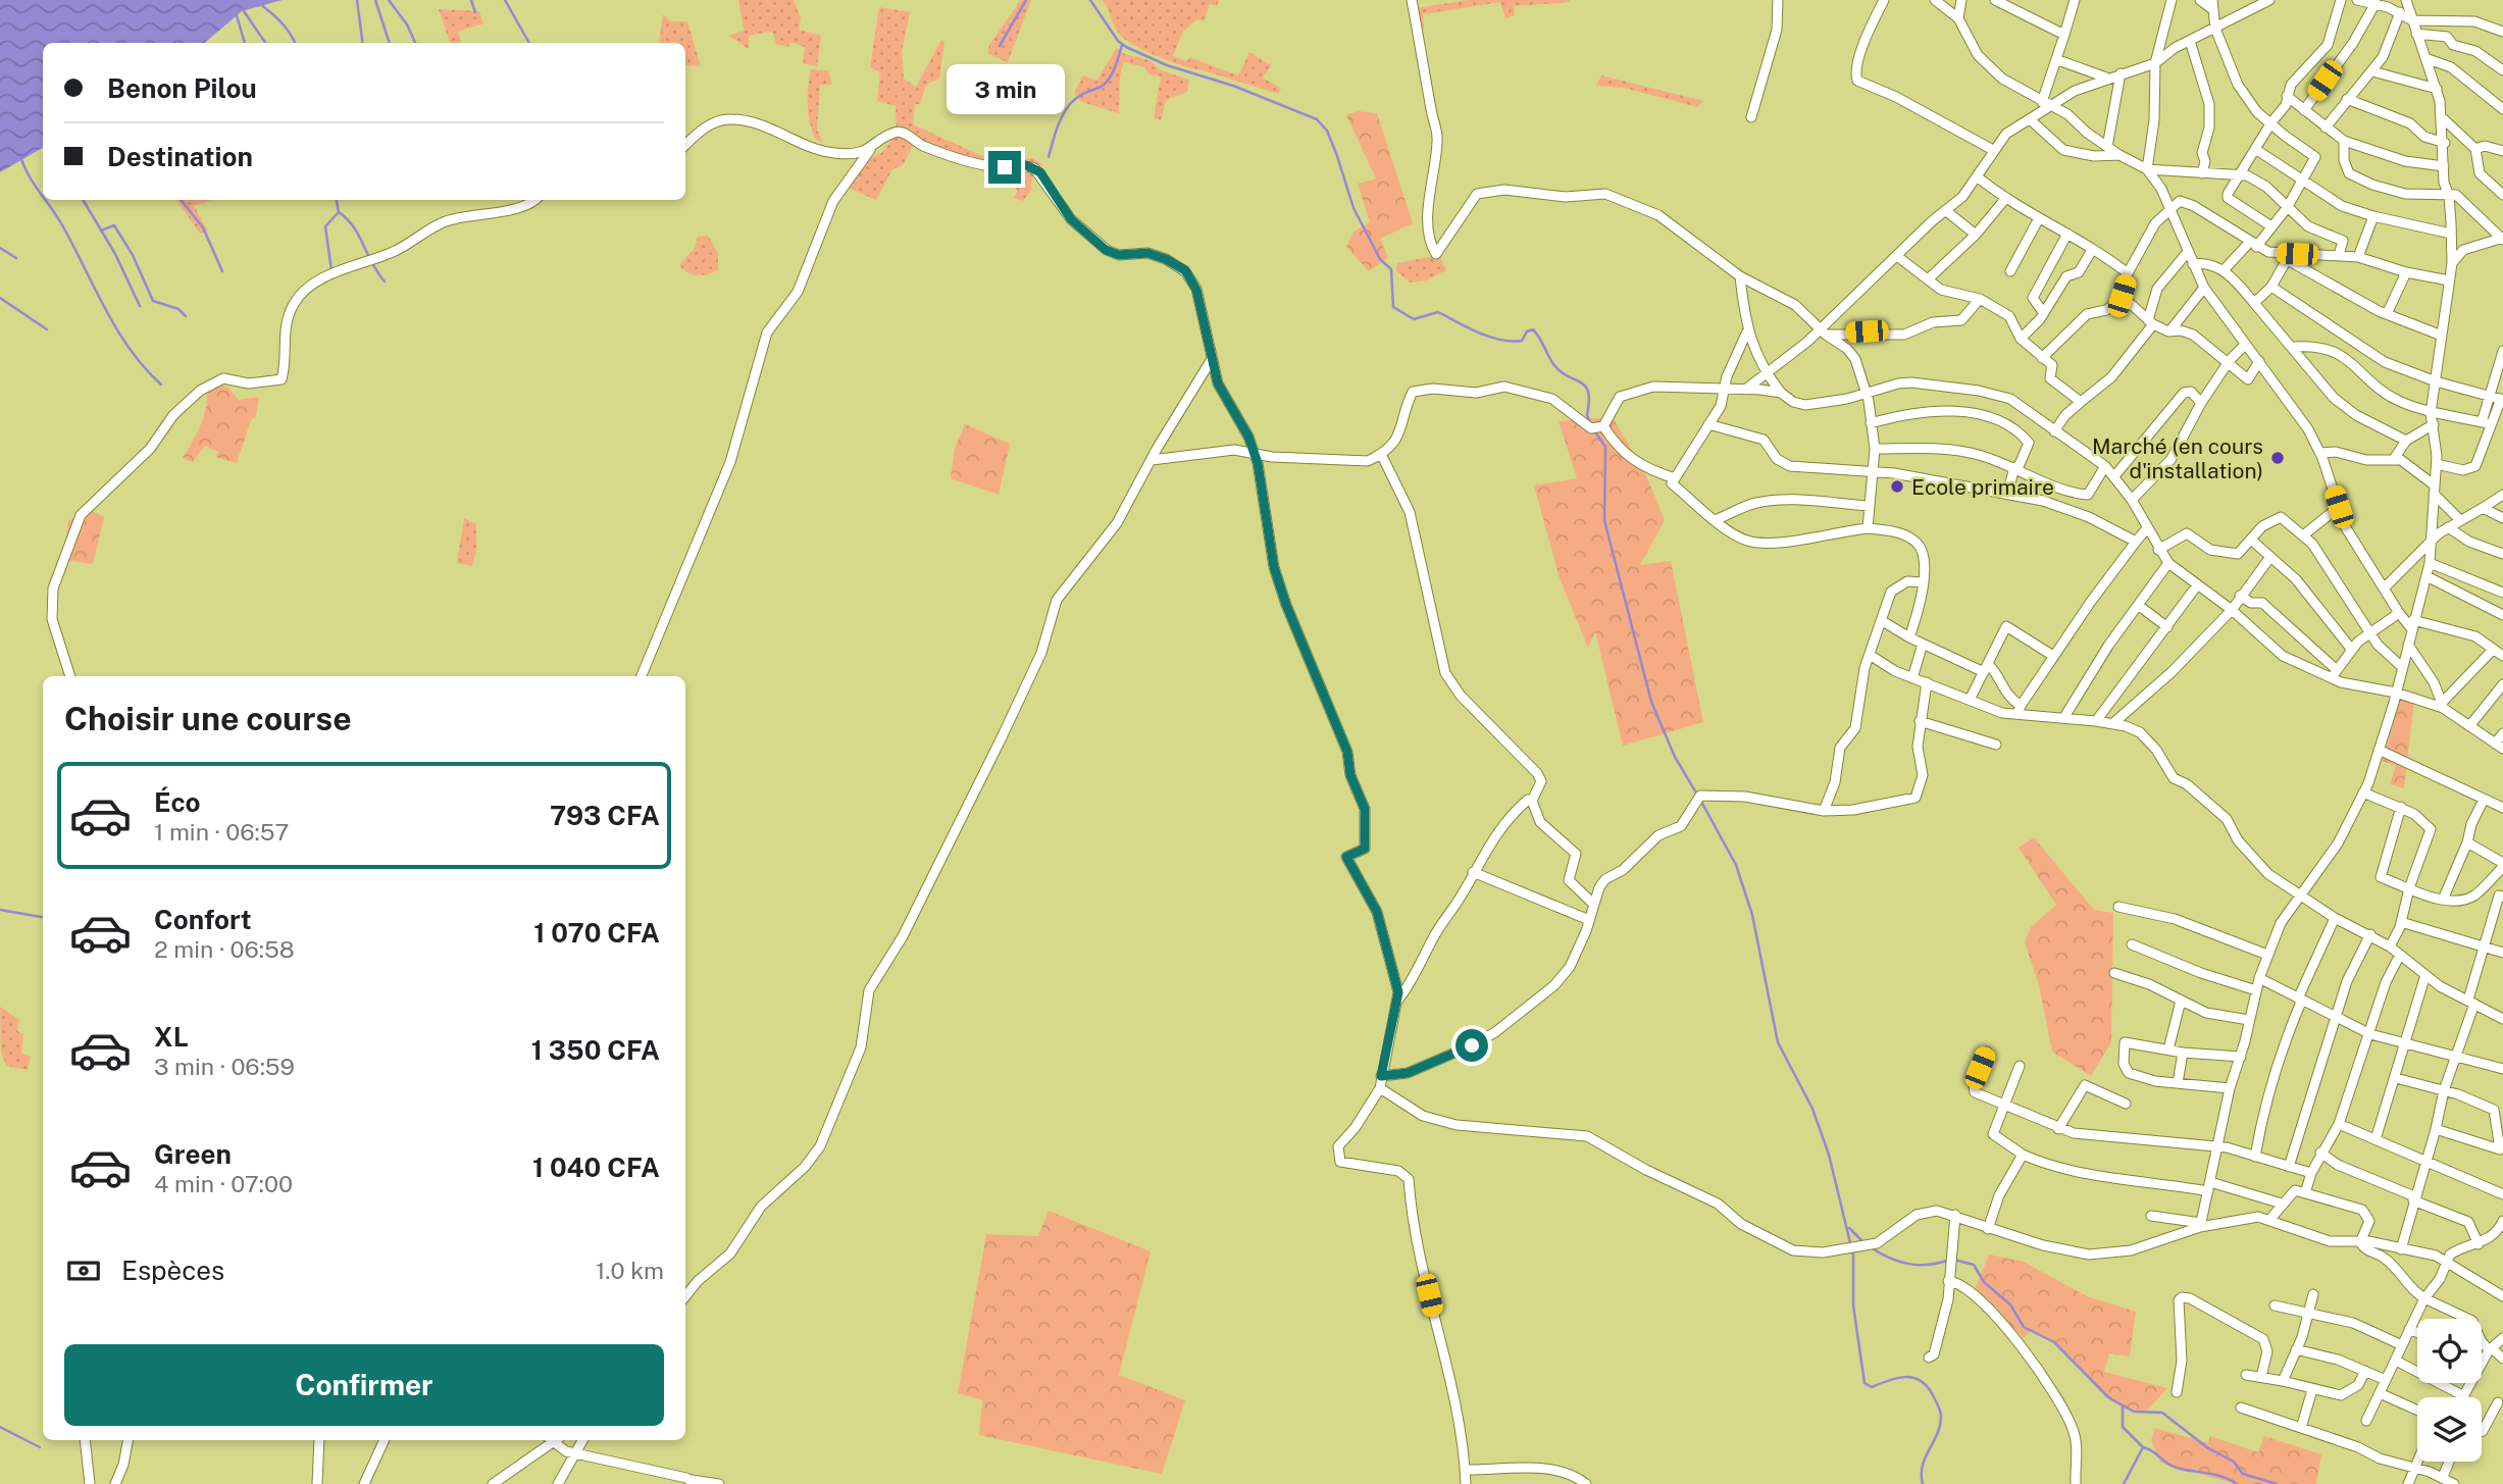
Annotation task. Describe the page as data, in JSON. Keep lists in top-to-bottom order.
{
  "places": ["Marché (en cours d'installation)", "Ecole primaire"],
  "page": {
    "banner": ["Benon Pilou", "Destination"],
    "bubble": "3 min",
    "heading": "Choisir une course",
    "list": [
      {
        "name": "Éco",
        "note": "1 min · 06:57",
        "value": "793 CFA"
      },
      {
        "name": "Confort",
        "note": "2 min · 06:58",
        "value": "1 070 CFA"
      },
      {
        "name": "XL",
        "note": "3 min · 06:59",
        "value": "1 350 CFA"
      },
      {
        "name": "Green",
        "note": "4 min · 07:00",
        "value": "1 040 CFA"
      }
    ],
    "pay": ["Espèces", "1.0 km"],
    "buttons": "Confirmer"
  }
}
